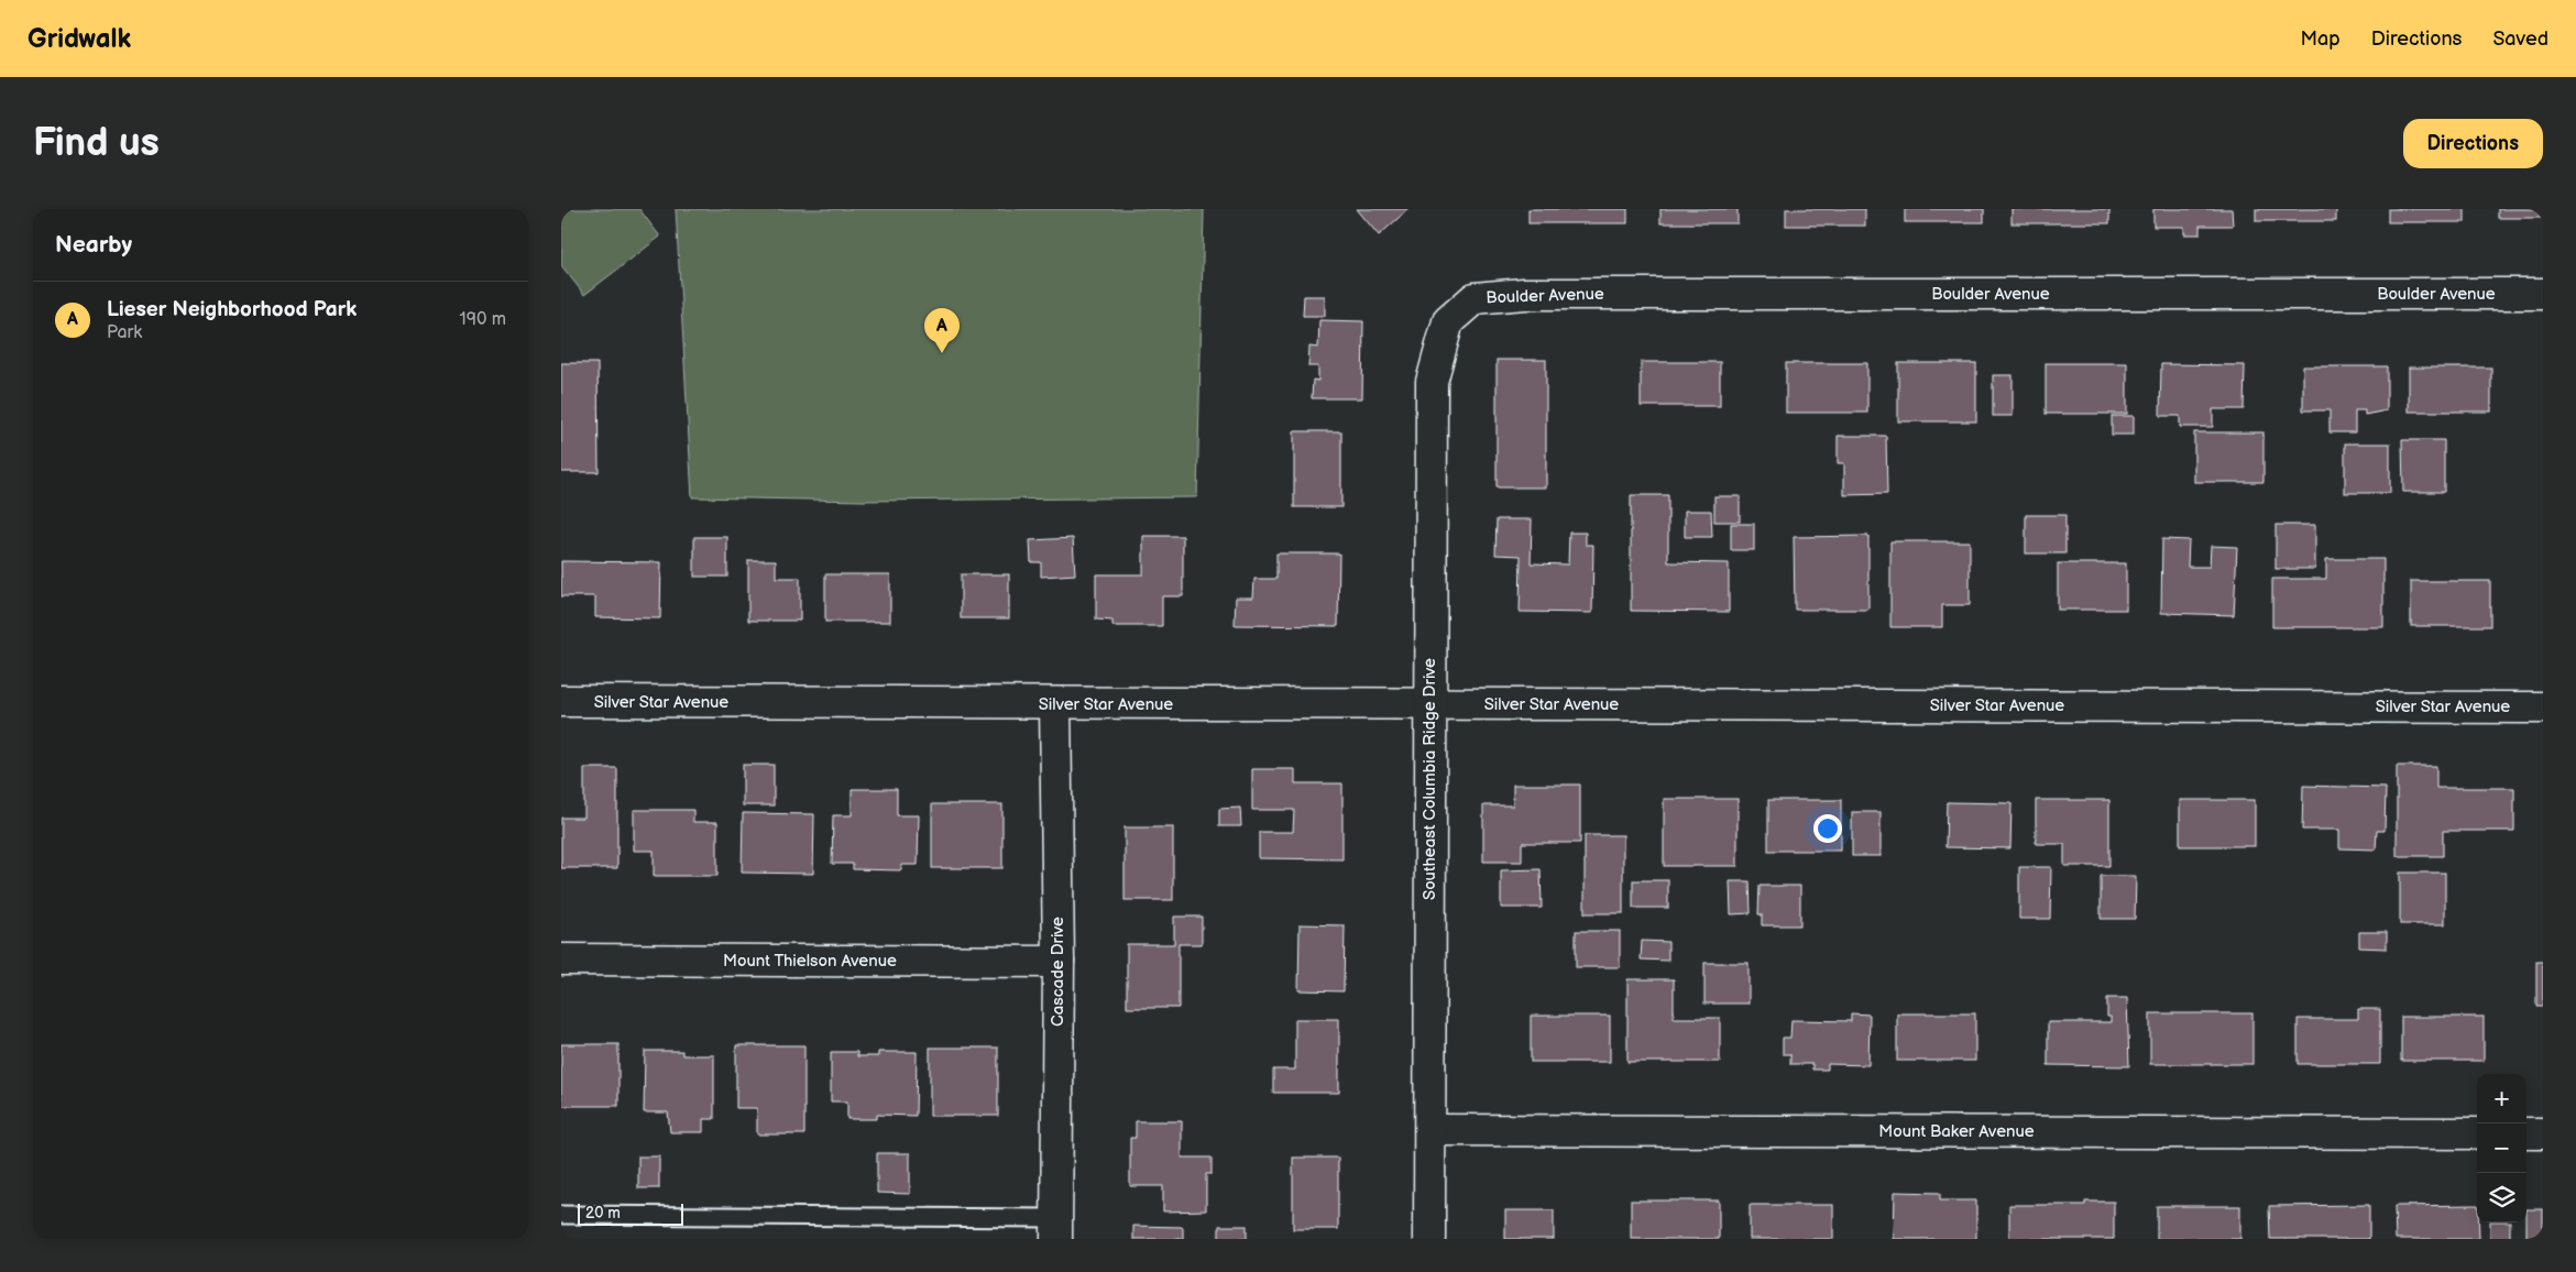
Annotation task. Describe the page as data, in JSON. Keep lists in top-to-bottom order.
{
  "streets": {
    "street": [
      "Boulder Avenue",
      "Silver Star Avenue",
      "Southeast Columbia Ridge Drive",
      "Mount Thielson Avenue",
      "Cascade Drive",
      "Mount Baker Avenue"
    ]
  },
  "crossings": [
    ["Boulder Avenue", "Southeast Columbia Ridge Drive"],
    ["Silver Star Avenue", "Southeast Columbia Ridge Drive"],
    ["Silver Star Avenue", "Cascade Drive"],
    ["Southeast Columbia Ridge Drive", "Mount Baker Avenue"],
    ["Mount Thielson Avenue", "Cascade Drive"]
  ],
  "scale_bar": "20 m",
  "page": {
    "header": "Gridwalk",
    "nav": ["Map", "Directions", "Saved"],
    "buttons": "Directions",
    "title": "Find us",
    "heading": "Nearby",
    "list": [
      {
        "mark": "A",
        "name": "Lieser Neighborhood Park",
        "note": "Park",
        "value": "190 m"
      }
    ],
    "pins": "A",
    "map_buttons": ["+", "−"],
    "scale": "20 m"
  }
}
